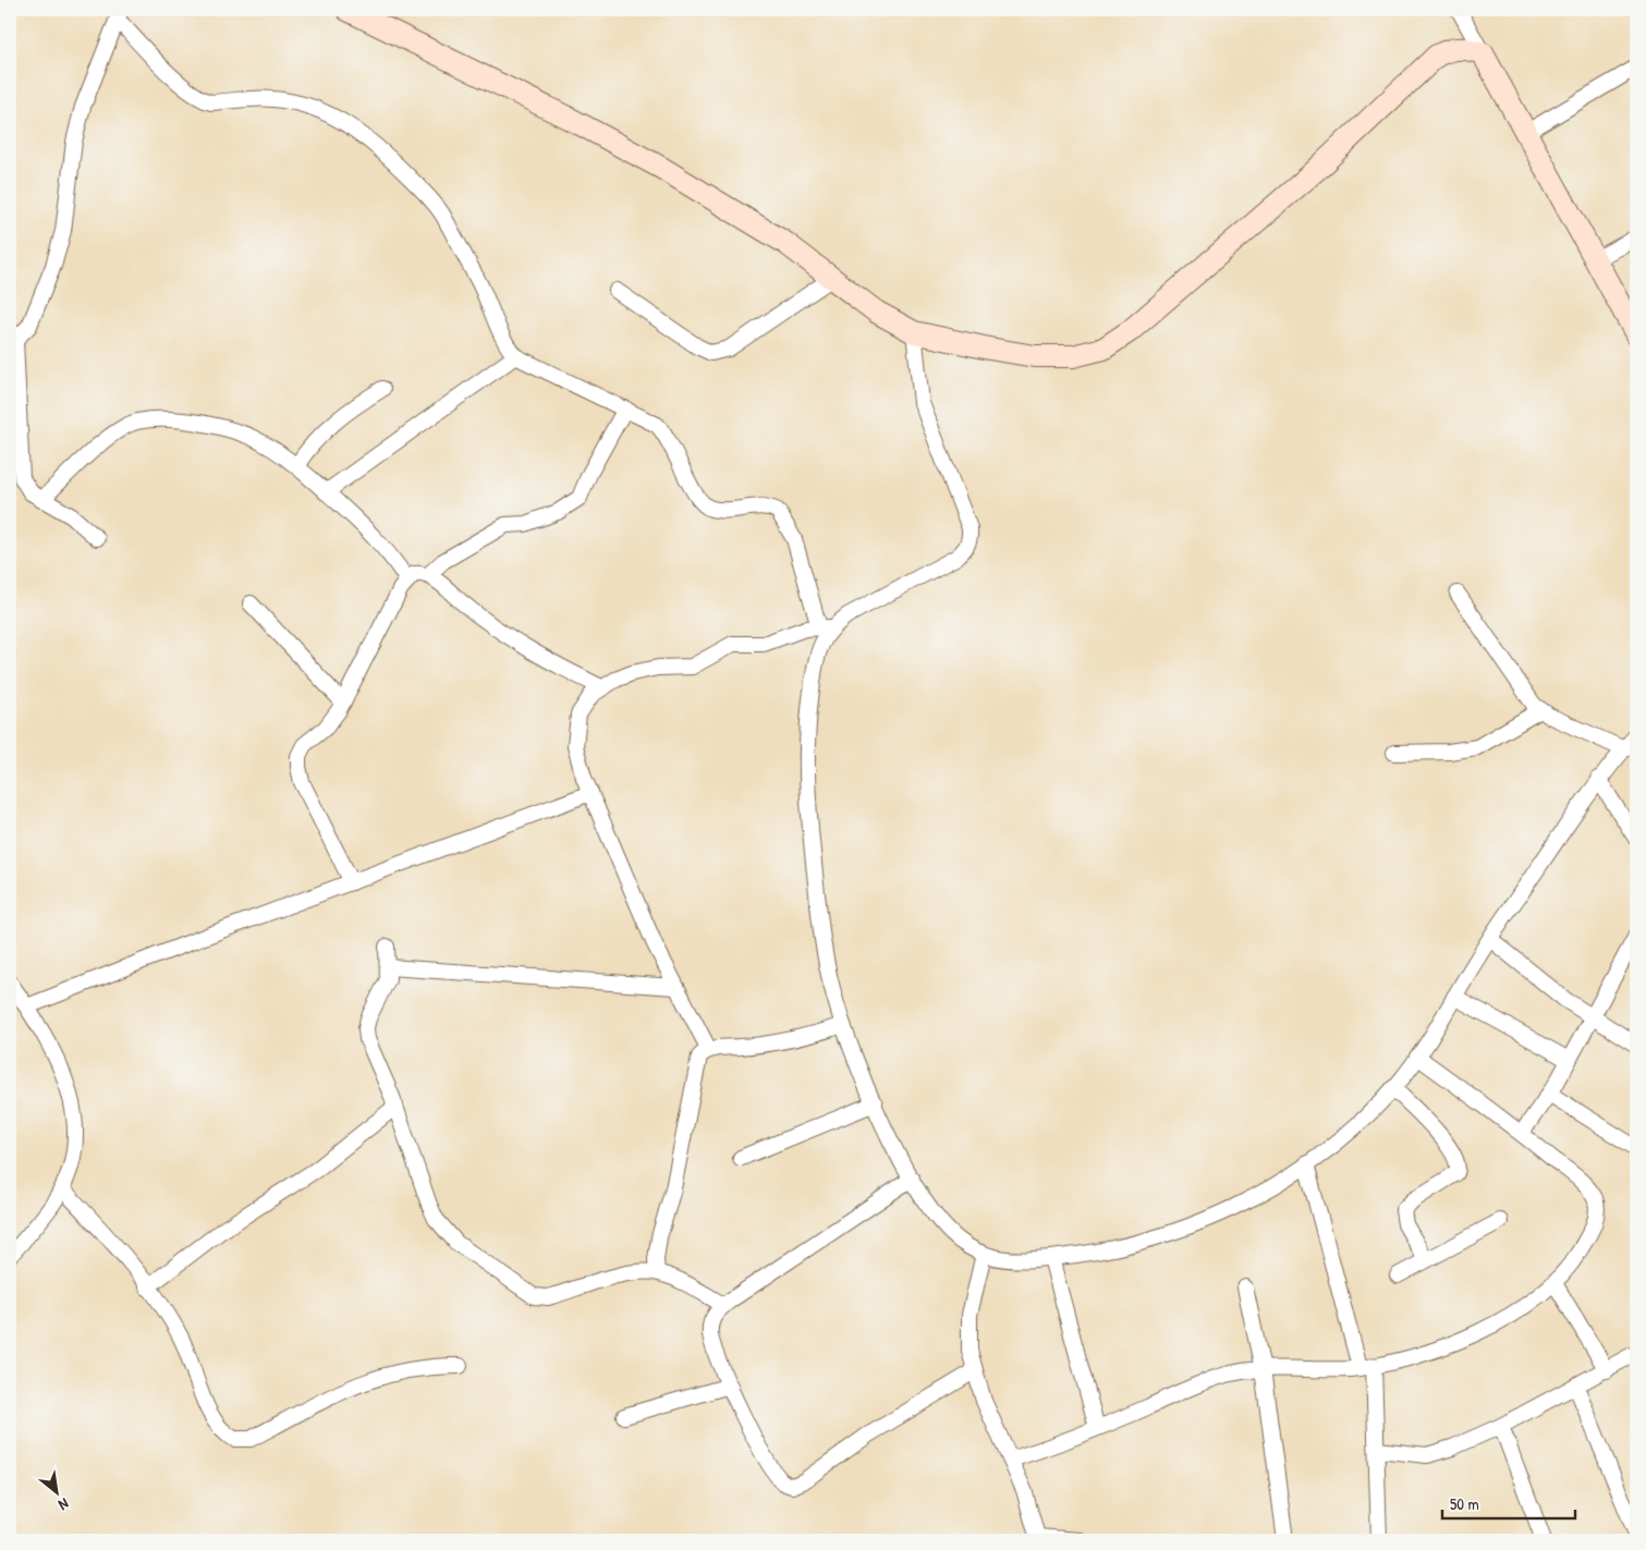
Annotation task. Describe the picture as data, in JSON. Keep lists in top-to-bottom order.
{
  "scale_bar": "50 m",
  "north": "bottom right"
}
